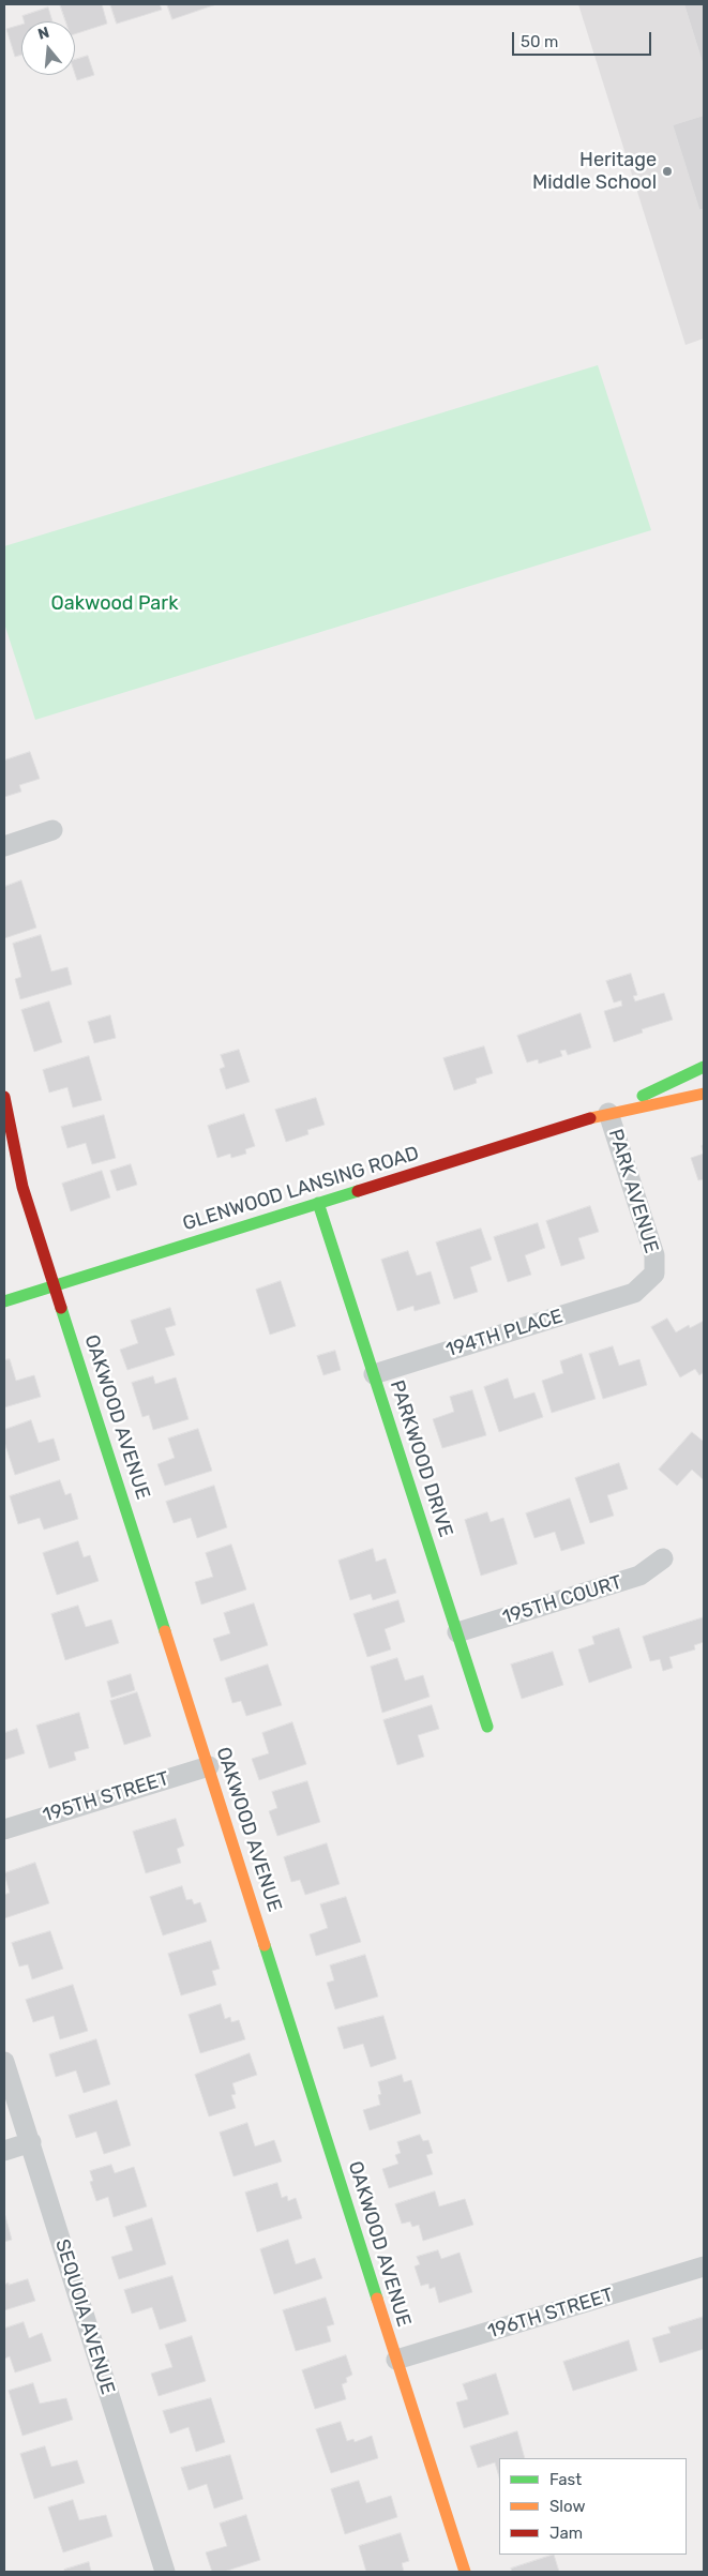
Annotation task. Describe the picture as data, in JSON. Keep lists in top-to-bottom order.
{
  "streets": {
    "street": [
      "GLENWOOD LANSING ROAD",
      "PARK AVENUE",
      "194TH PLACE",
      "OAKWOOD AVENUE",
      "PARKWOOD DRIVE",
      "195TH COURT",
      "195TH STREET",
      "196TH STREET",
      "SEQUOIA AVENUE"
    ]
  },
  "crossings": [
    ["GLENWOOD LANSING ROAD", "PARK AVENUE"],
    ["GLENWOOD LANSING ROAD", "OAKWOOD AVENUE"],
    ["GLENWOOD LANSING ROAD", "PARKWOOD DRIVE"],
    ["PARK AVENUE", "194TH PLACE"],
    ["194TH PLACE", "PARKWOOD DRIVE"],
    ["OAKWOOD AVENUE", "195TH STREET"],
    ["OAKWOOD AVENUE", "196TH STREET"],
    ["PARKWOOD DRIVE", "195TH COURT"]
  ],
  "parks": ["Oakwood Park"],
  "places": ["Heritage Middle School"],
  "legend": ["Fast", "Slow", "Jam"],
  "scale_bar": "50 m",
  "north": "top"
}
